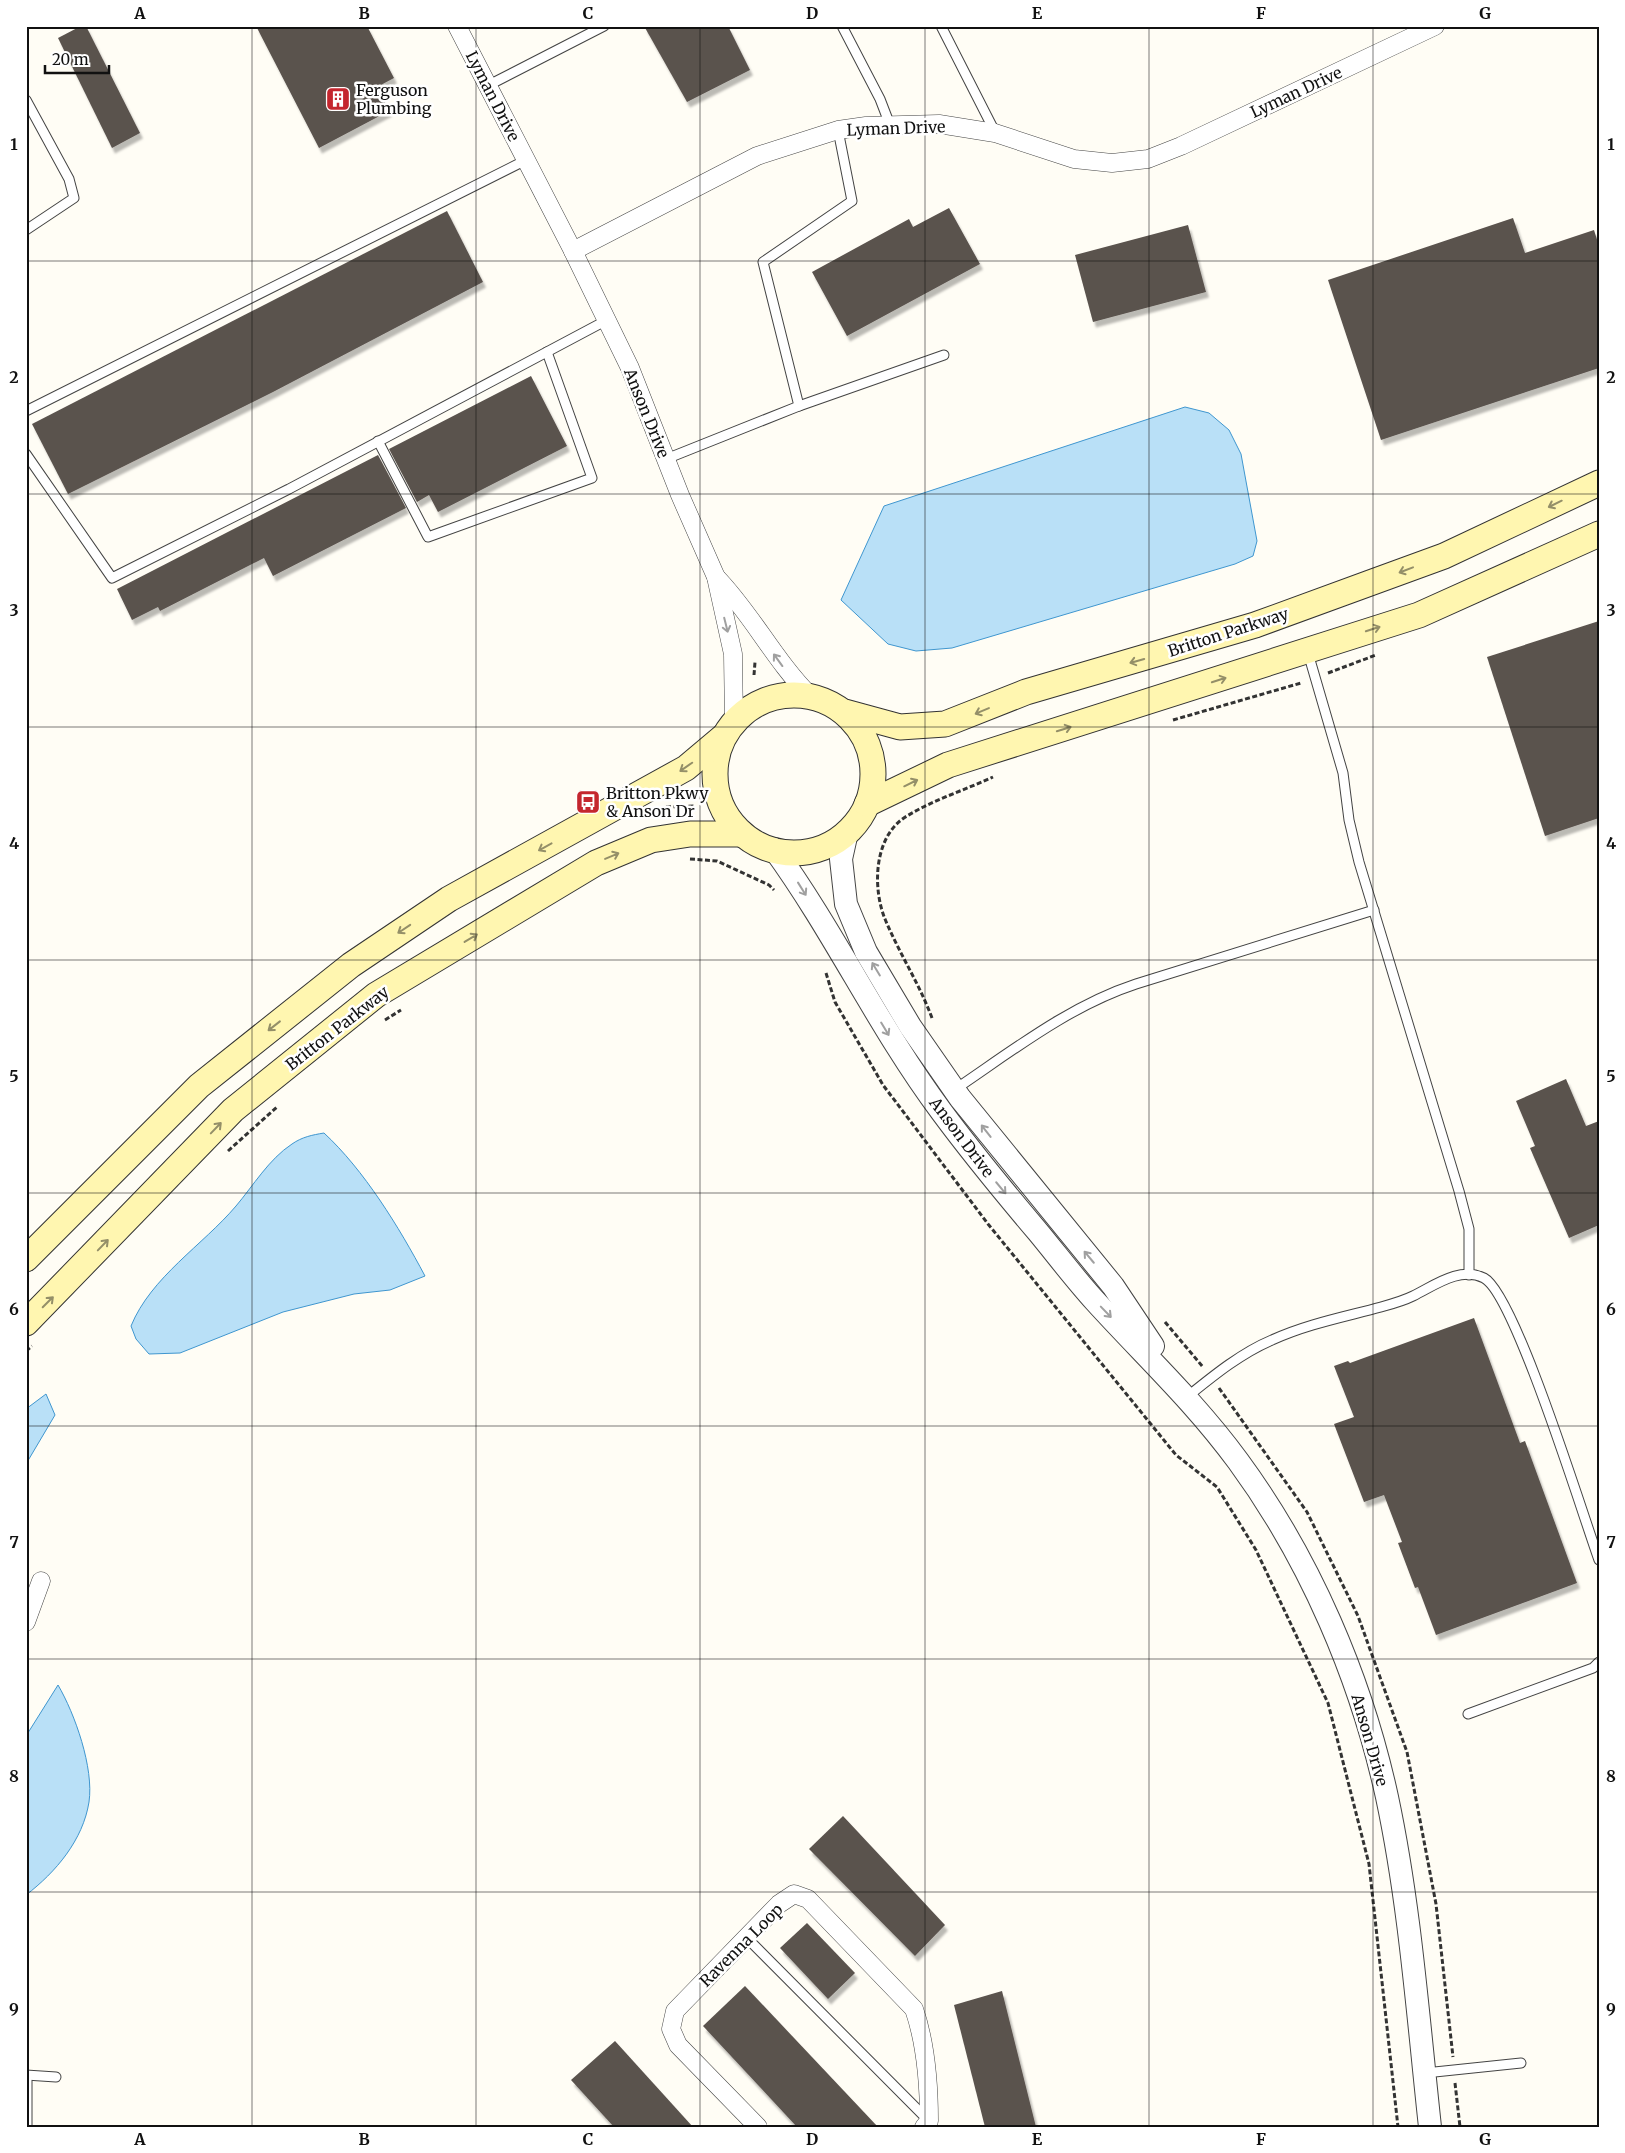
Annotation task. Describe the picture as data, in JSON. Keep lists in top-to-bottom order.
{
  "streets": {
    "main road": ["Britton Parkway"],
    "street": ["Lyman Drive", "Anson Drive", "Ravenna Loop"]
  },
  "crossings": [
    ["Lyman Drive", "Anson Drive"],
    ["Anson Drive", "Britton Parkway"]
  ],
  "places": {
    "building": ["Ferguson Plumbing"],
    "bus stop": ["Britton Pkwy & Anson Dr"]
  },
  "scale_bar": "20 m",
  "grid": {
    "columns": [
      "A",
      "B",
      "C",
      "D",
      "E",
      "F",
      "G"
    ],
    "rows": [
      "1",
      "2",
      "3",
      "4",
      "5",
      "6",
      "7",
      "8",
      "9"
    ]
  }
}
